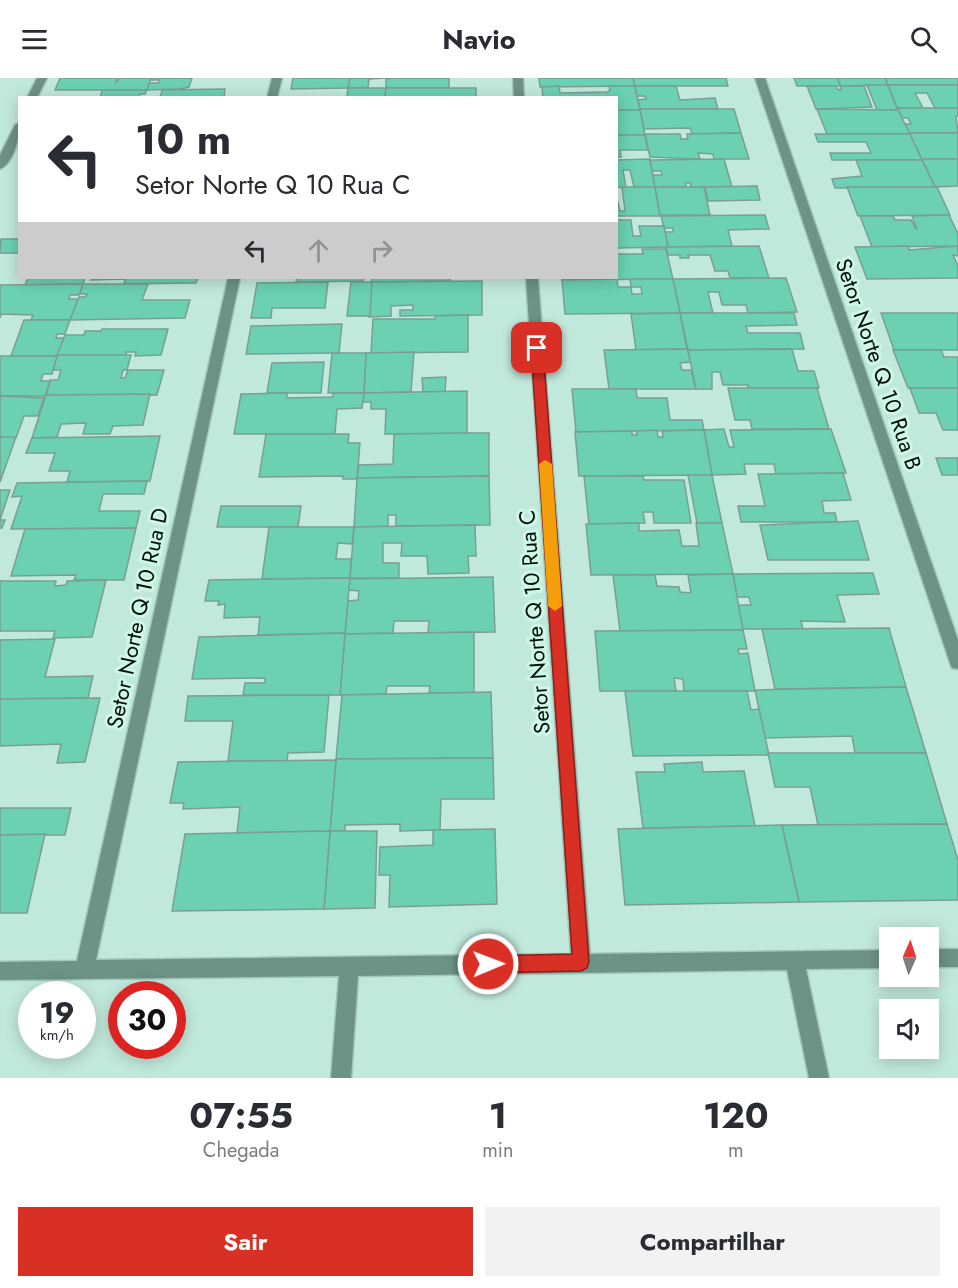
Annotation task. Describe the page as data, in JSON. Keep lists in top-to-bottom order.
{
  "streets": {
    "street": ["Setor Norte Q 10 Rua B", "Setor Norte Q 10 Rua D", "Setor Norte Q 10 Rua C"]
  },
  "north": "top",
  "page": {
    "header": "Navio",
    "turn": ["10 m", "Setor Norte Q 10 Rua C"],
    "speed": "19 km/h",
    "limit": "30",
    "eta": [
      "07:55",
      "Chegada",
      "1",
      "min",
      "120",
      "m"
    ],
    "buttons": ["Sair", "Compartilhar"]
  }
}
